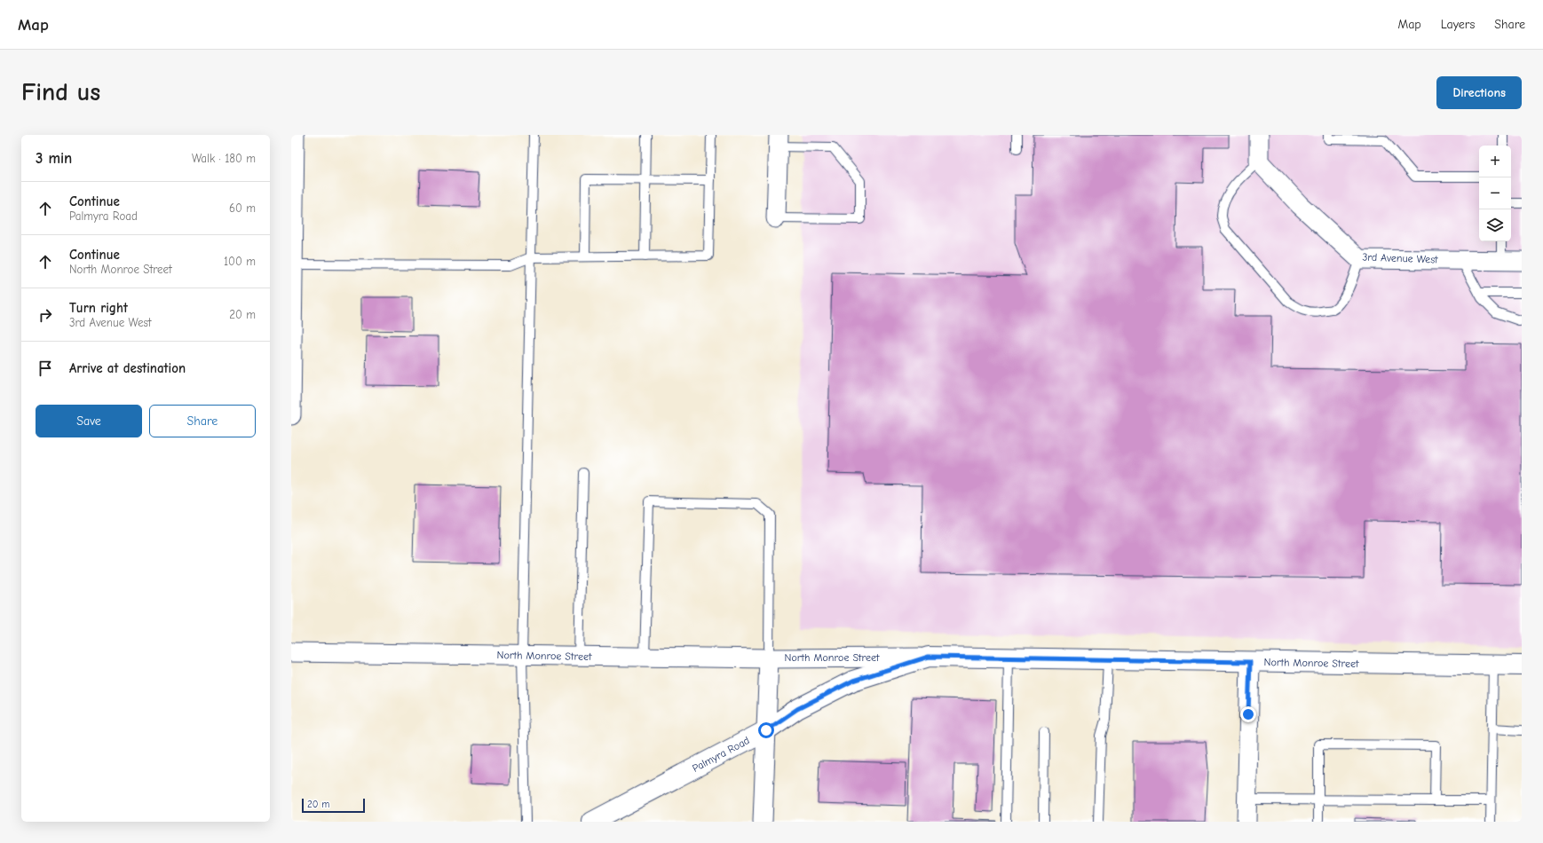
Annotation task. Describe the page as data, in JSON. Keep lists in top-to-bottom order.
{
  "streets": {
    "main road": ["North Monroe Street", "Palmyra Road"],
    "street": ["3rd Avenue West"]
  },
  "crossings": [
    ["North Monroe Street", "Palmyra Road"]
  ],
  "scale_bar": "20 m",
  "page": {
    "header": "Map",
    "nav": ["Map", "Layers", "Share"],
    "buttons": [
      "Directions",
      ["Save", "Share"]
    ],
    "title": "Find us",
    "heading": ["3 min", "Walk · 180 m"],
    "map_buttons": ["+", "−"],
    "list": [
      ["Continue", "Palmyra Road", "60 m"],
      ["Continue", "North Monroe Street", "100 m"],
      ["Turn right", "3rd Avenue West", "20 m"],
      "Arrive at destination"
    ],
    "scale": "20 m"
  }
}
